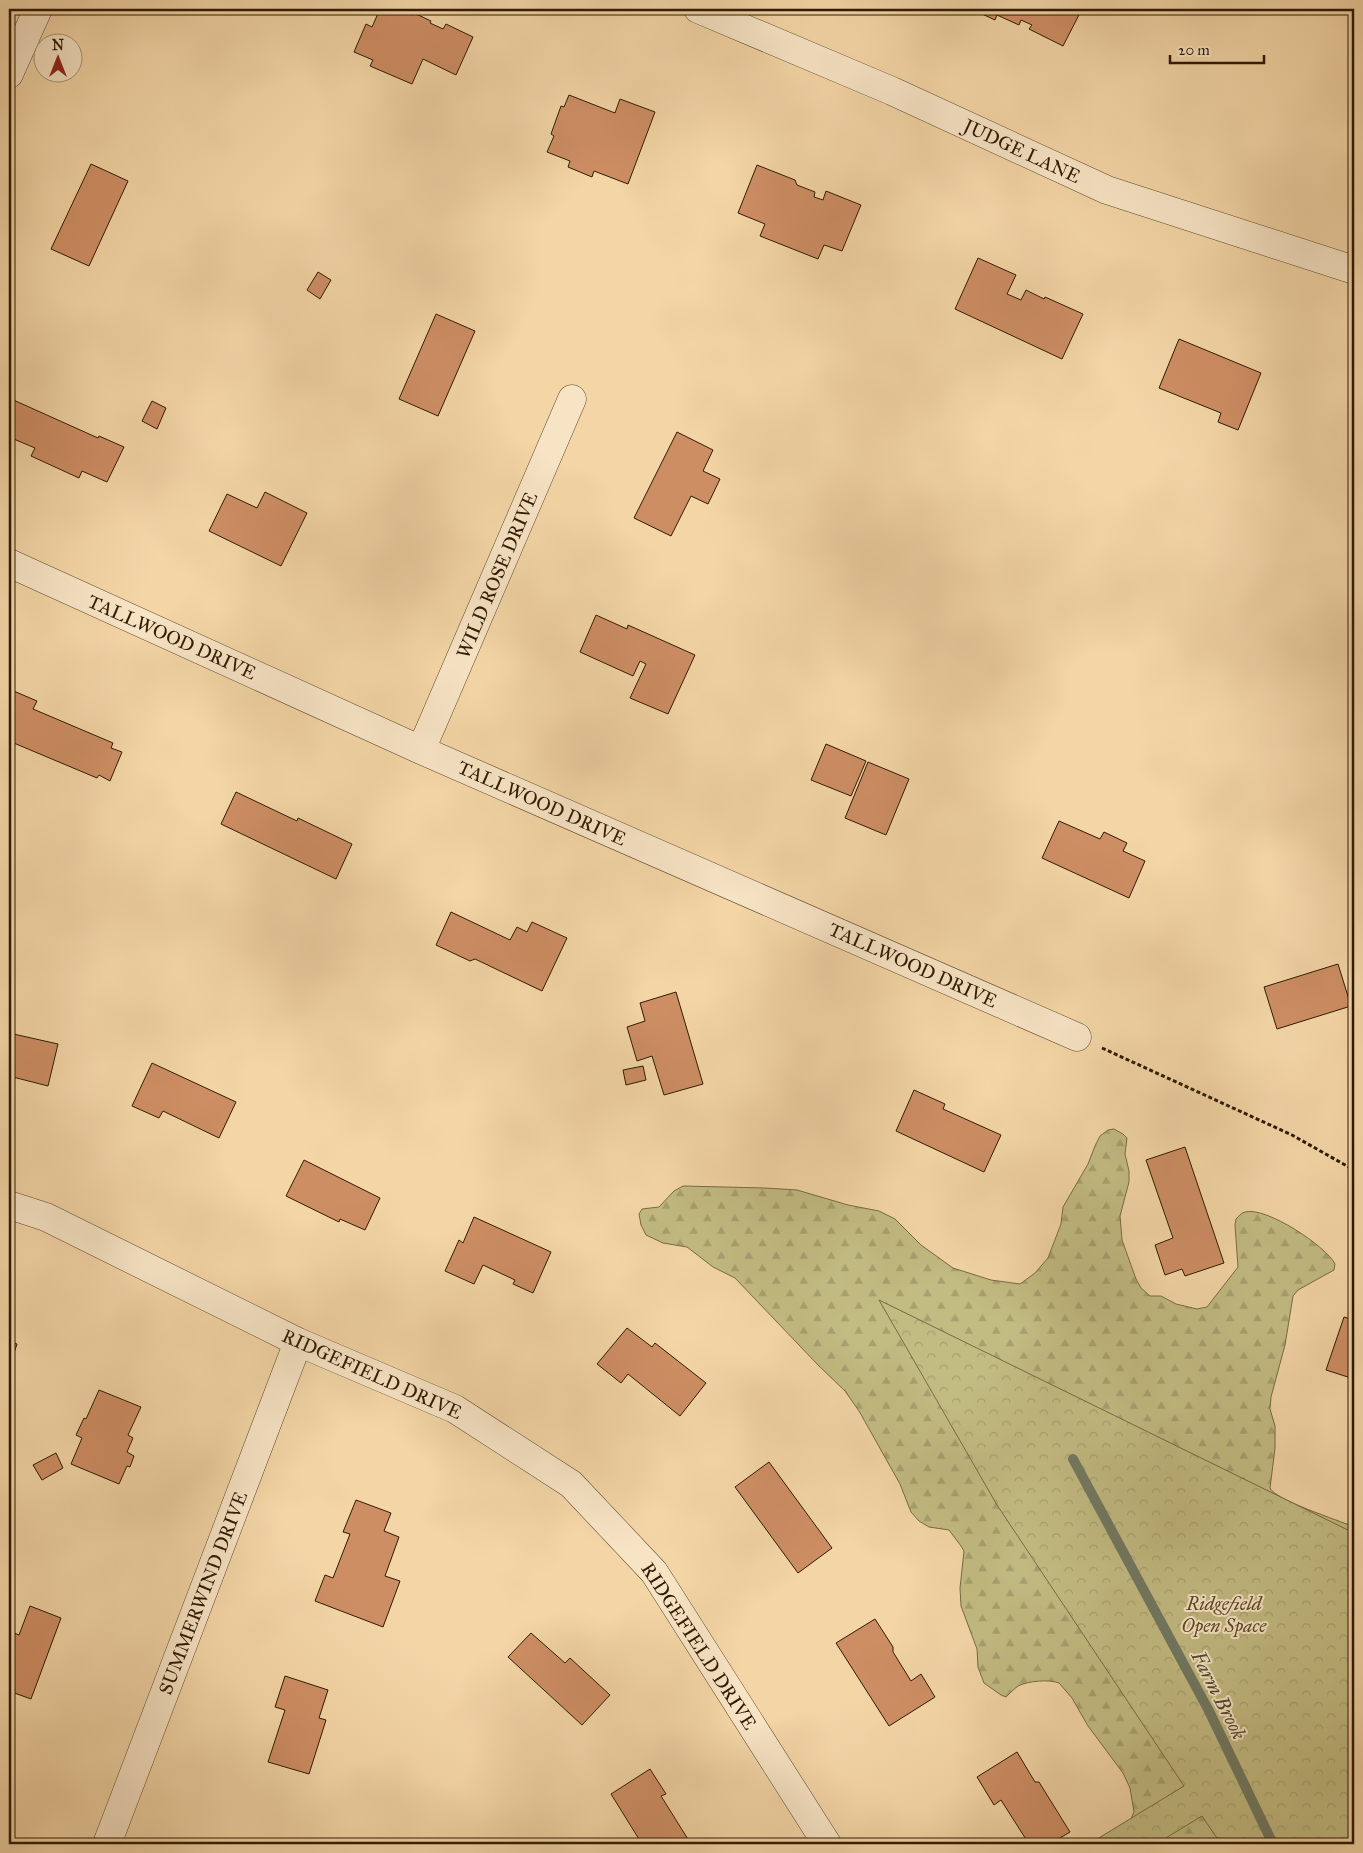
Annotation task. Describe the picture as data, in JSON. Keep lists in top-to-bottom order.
{
  "streets": {
    "street": [
      "JUDGE LANE",
      "WILD ROSE DRIVE",
      "TALLWOOD DRIVE",
      "RIDGEFIELD DRIVE",
      "SUMMERWIND DRIVE"
    ]
  },
  "crossings": [
    ["WILD ROSE DRIVE", "TALLWOOD DRIVE"],
    ["RIDGEFIELD DRIVE", "SUMMERWIND DRIVE"]
  ],
  "water": ["Farm Brook"],
  "parks": ["Ridgefield Open Space"],
  "scale_bar": "20 m",
  "north": "top"
}
